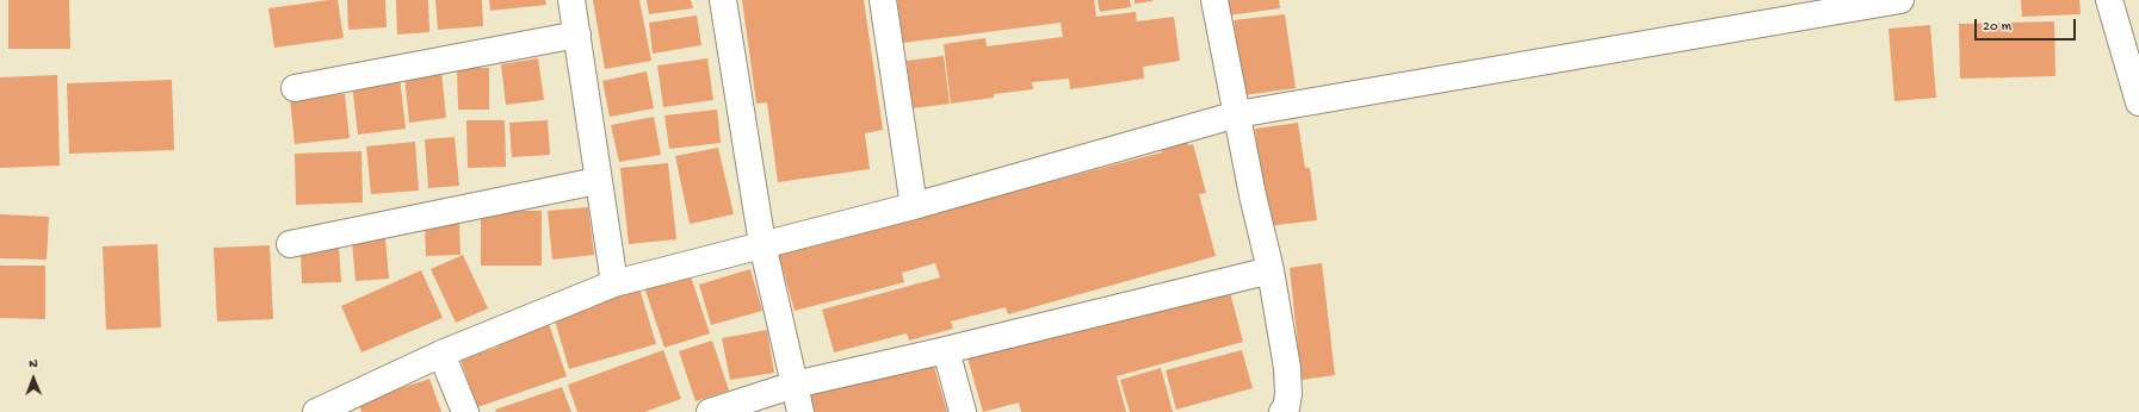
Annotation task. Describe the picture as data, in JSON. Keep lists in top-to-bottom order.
{
  "scale_bar": "20 m",
  "north": "top"
}
